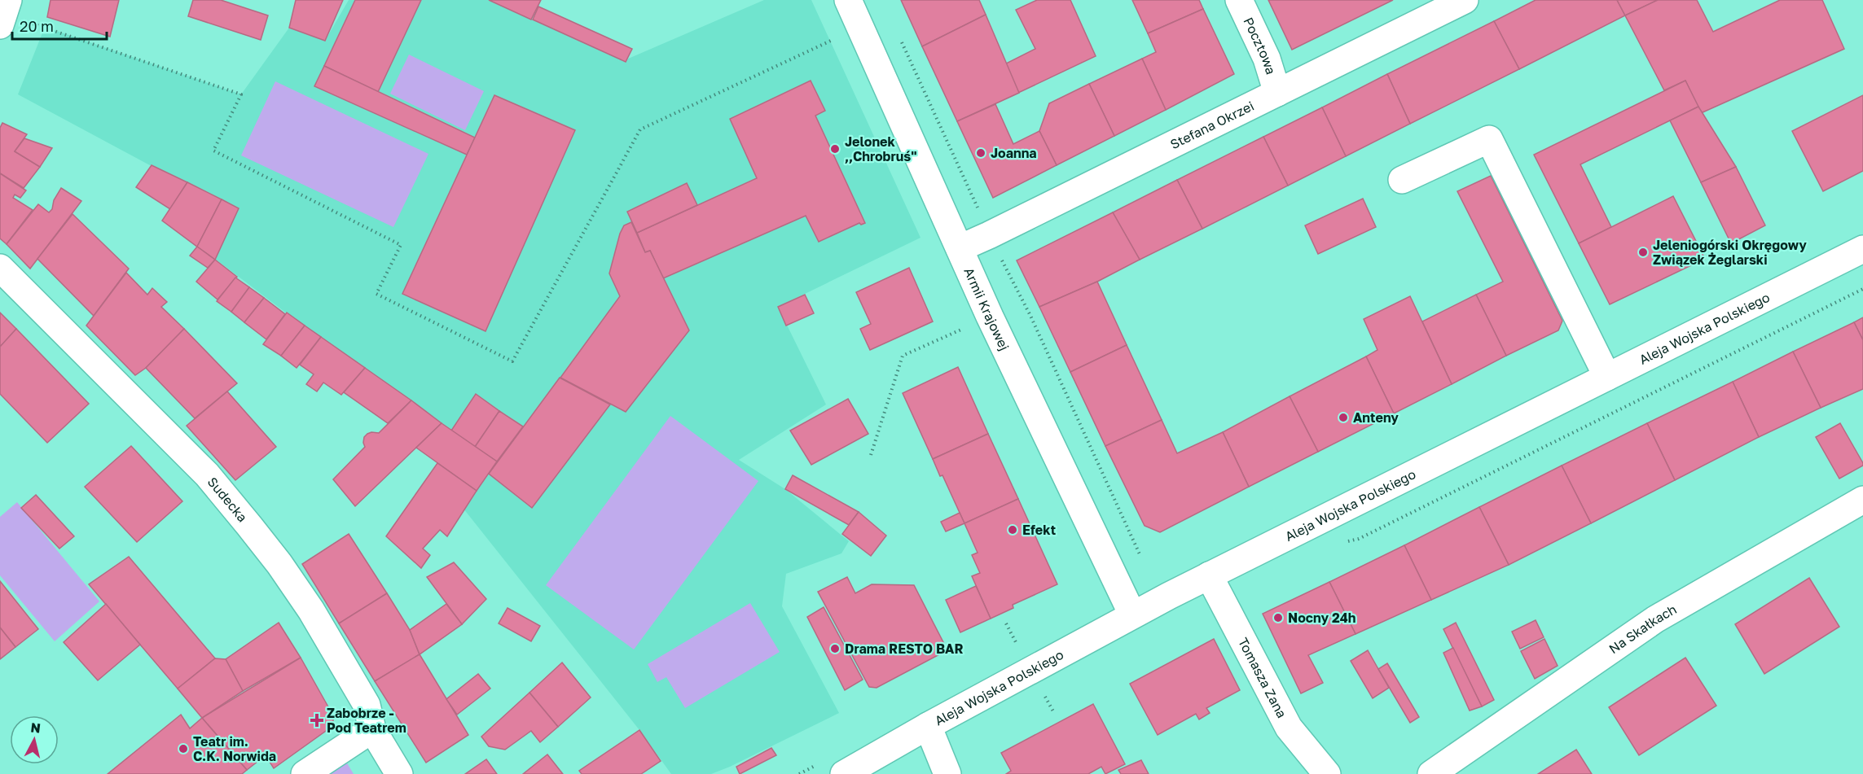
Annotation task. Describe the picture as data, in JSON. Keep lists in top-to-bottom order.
{
  "streets": {
    "street": [
      "Pocztowa",
      "Stefana Okrzei",
      "Armii Krajowej",
      "Aleja Wojska Polskiego",
      "Sudecka",
      "Na Skałkach",
      "Tomasza Zana"
    ]
  },
  "crossings": [
    ["Pocztowa", "Stefana Okrzei"],
    ["Stefana Okrzei", "Armii Krajowej"],
    ["Armii Krajowej", "Aleja Wojska Polskiego"],
    ["Aleja Wojska Polskiego", "Tomasza Zana"]
  ],
  "places": {
    "other": [
      "Jelonek ,,Chrobruś\"",
      "Joanna",
      "Jeleniogórski Okręgowy Związek Żeglarski",
      "Anteny",
      "Efekt",
      "Nocny 24h",
      "Drama RESTO BAR",
      "Teatr im. C.K. Norwida"
    ],
    "health": ["Zabobrze - Pod Teatrem"]
  },
  "scale_bar": "20 m",
  "north": "top"
}
